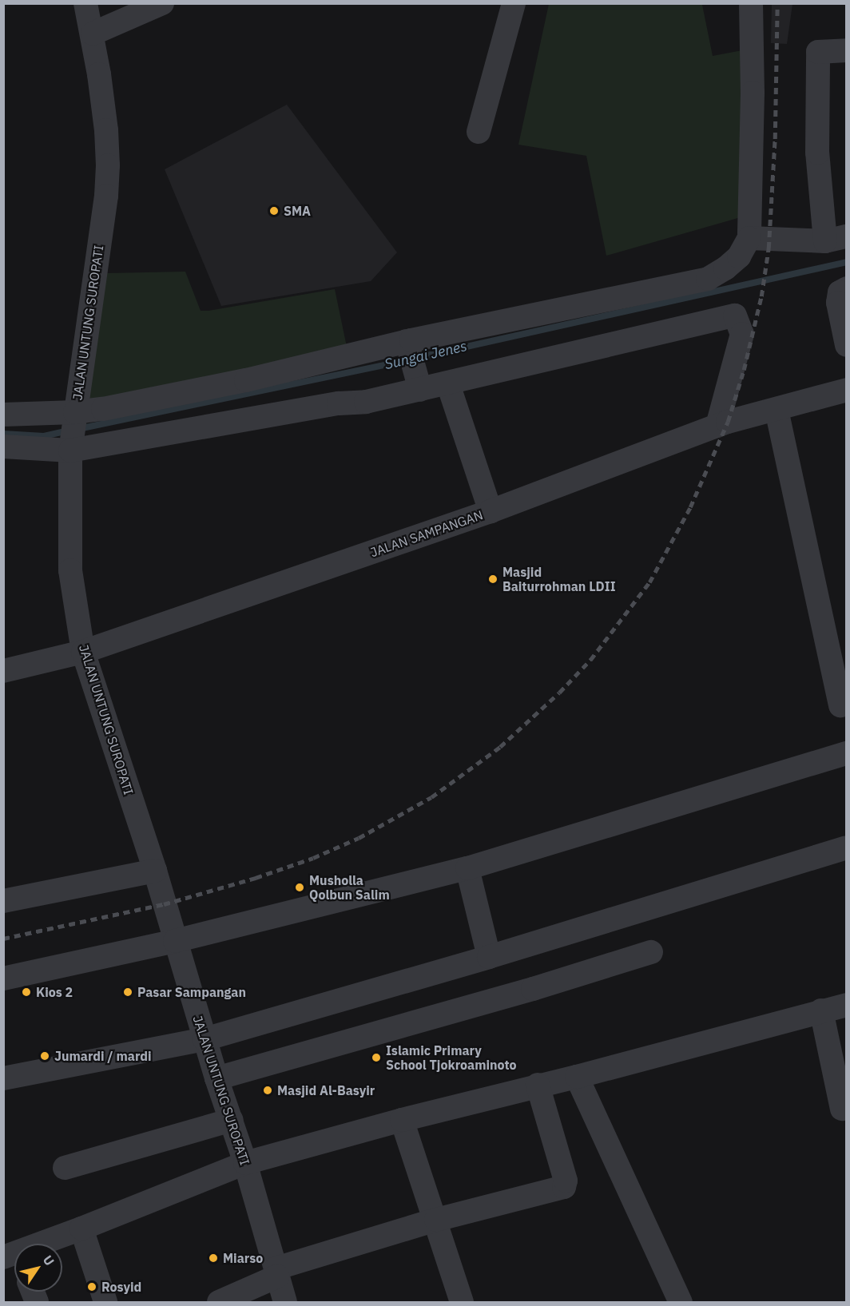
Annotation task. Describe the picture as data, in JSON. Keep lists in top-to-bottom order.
{
  "streets": {
    "street": ["JALAN UNTUNG SUROPATI", "JALAN SAMPANGAN"]
  },
  "crossings": [
    ["JALAN UNTUNG SUROPATI", "JALAN SAMPANGAN"]
  ],
  "water": ["Sungai Jenes"],
  "places": [
    "SMA",
    "Masjid Baiturrohman LDII",
    "Musholla Qolbun Salim",
    "Kios 2",
    "Pasar Sampangan",
    "Jumardi / mardi",
    "Islamic Primary School Tjokroaminoto",
    "Masjid Al-Basyir",
    "Miarso",
    "Rosyid"
  ],
  "north": "top right"
}
